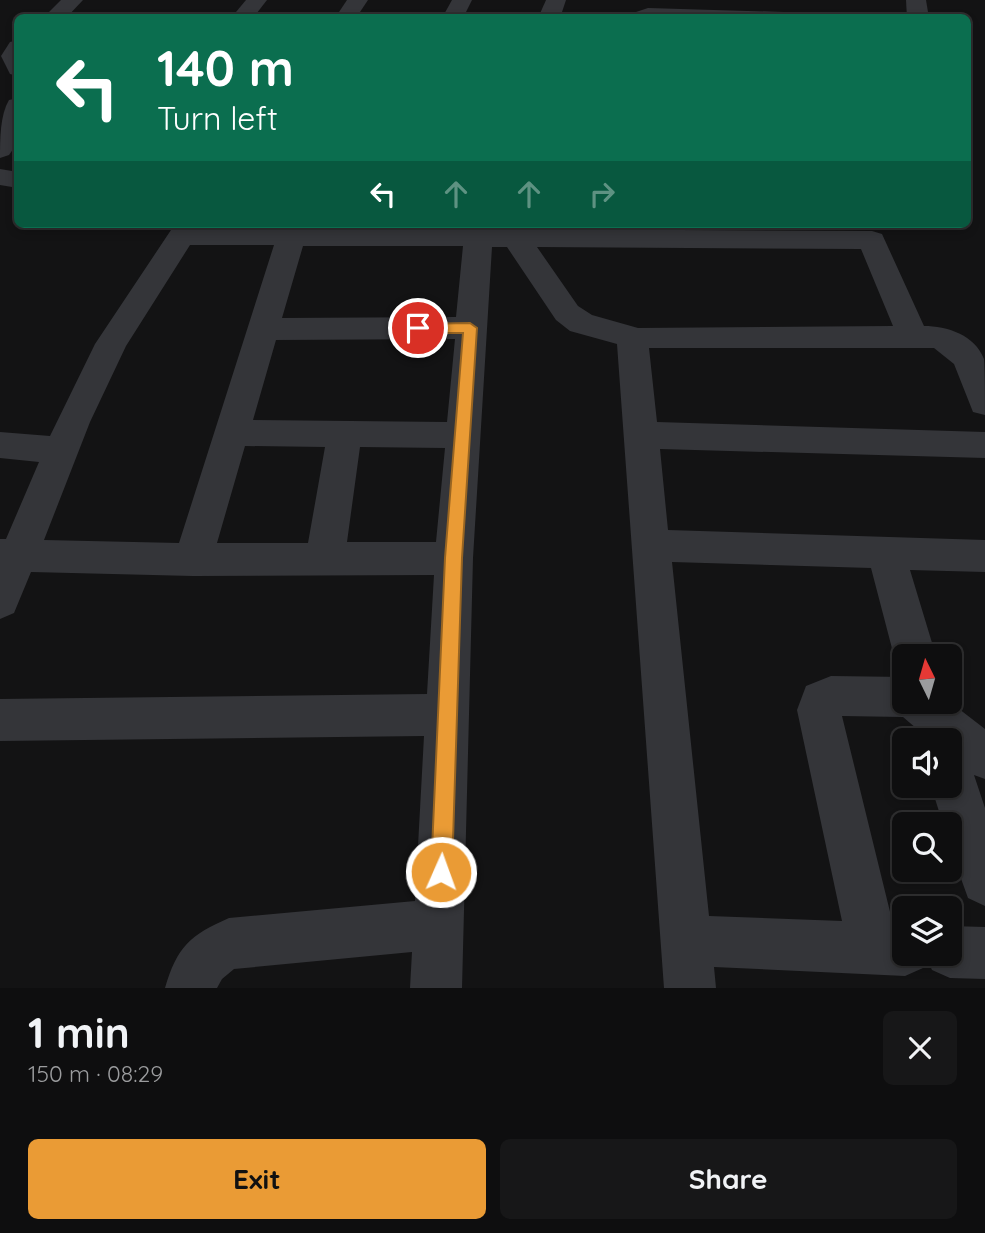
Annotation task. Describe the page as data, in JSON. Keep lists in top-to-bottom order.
{
  "north": "top",
  "page": {
    "turn": ["140 m", "Turn left"],
    "heading": ["1 min", "150 m · 08:29"],
    "buttons": ["Exit", "Share"]
  }
}
